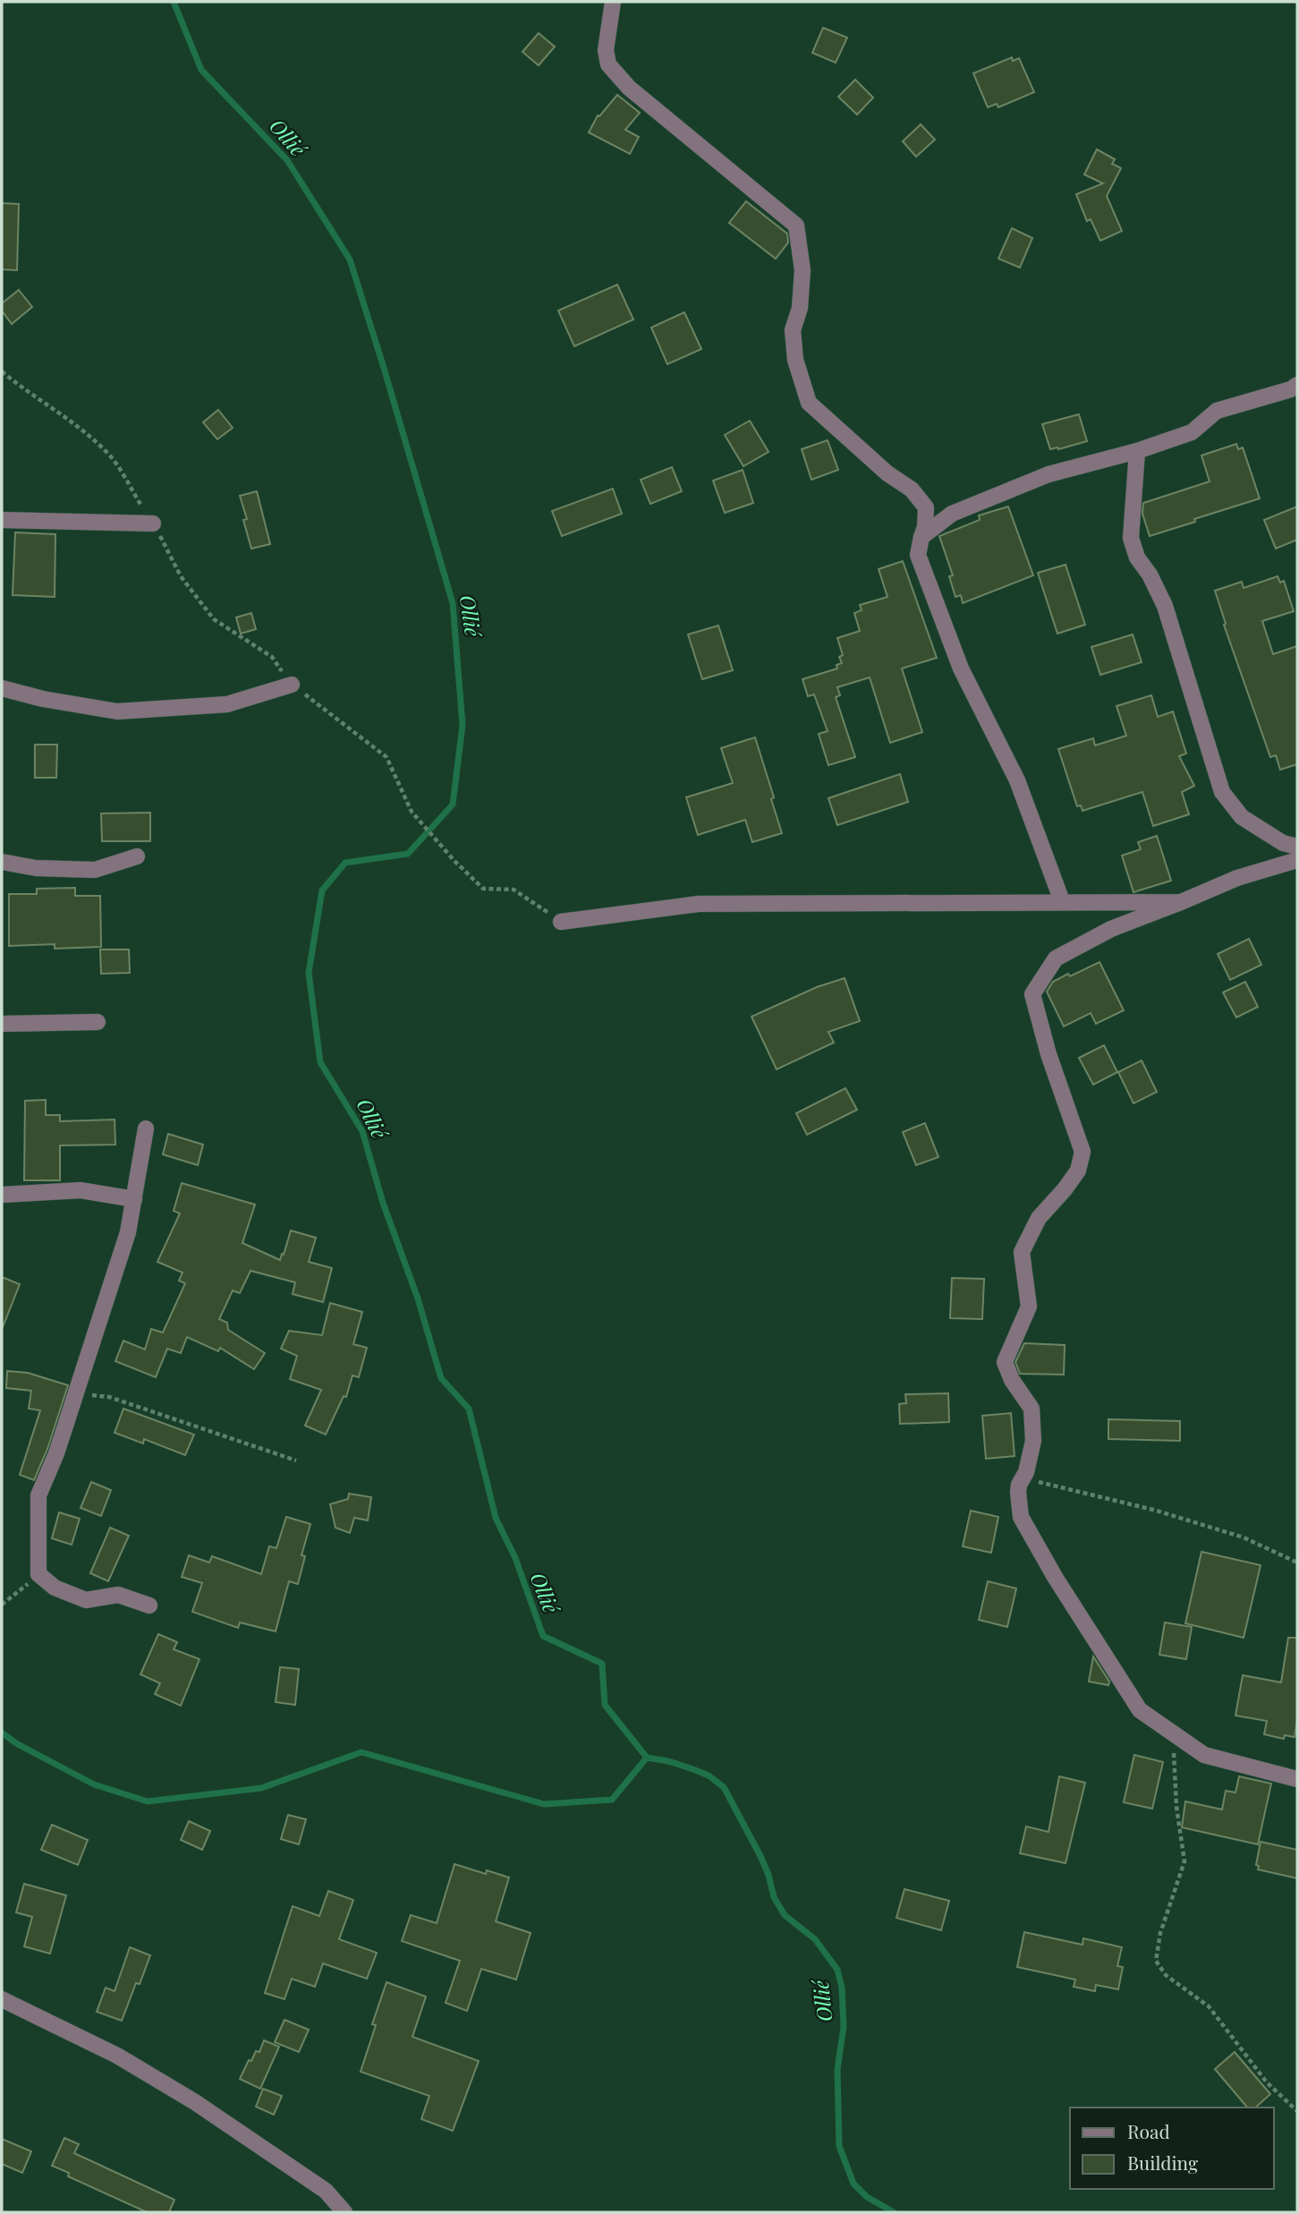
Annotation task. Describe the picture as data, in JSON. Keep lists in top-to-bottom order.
{
  "water": ["Ollié"],
  "legend": ["Road", "Building"]
}
